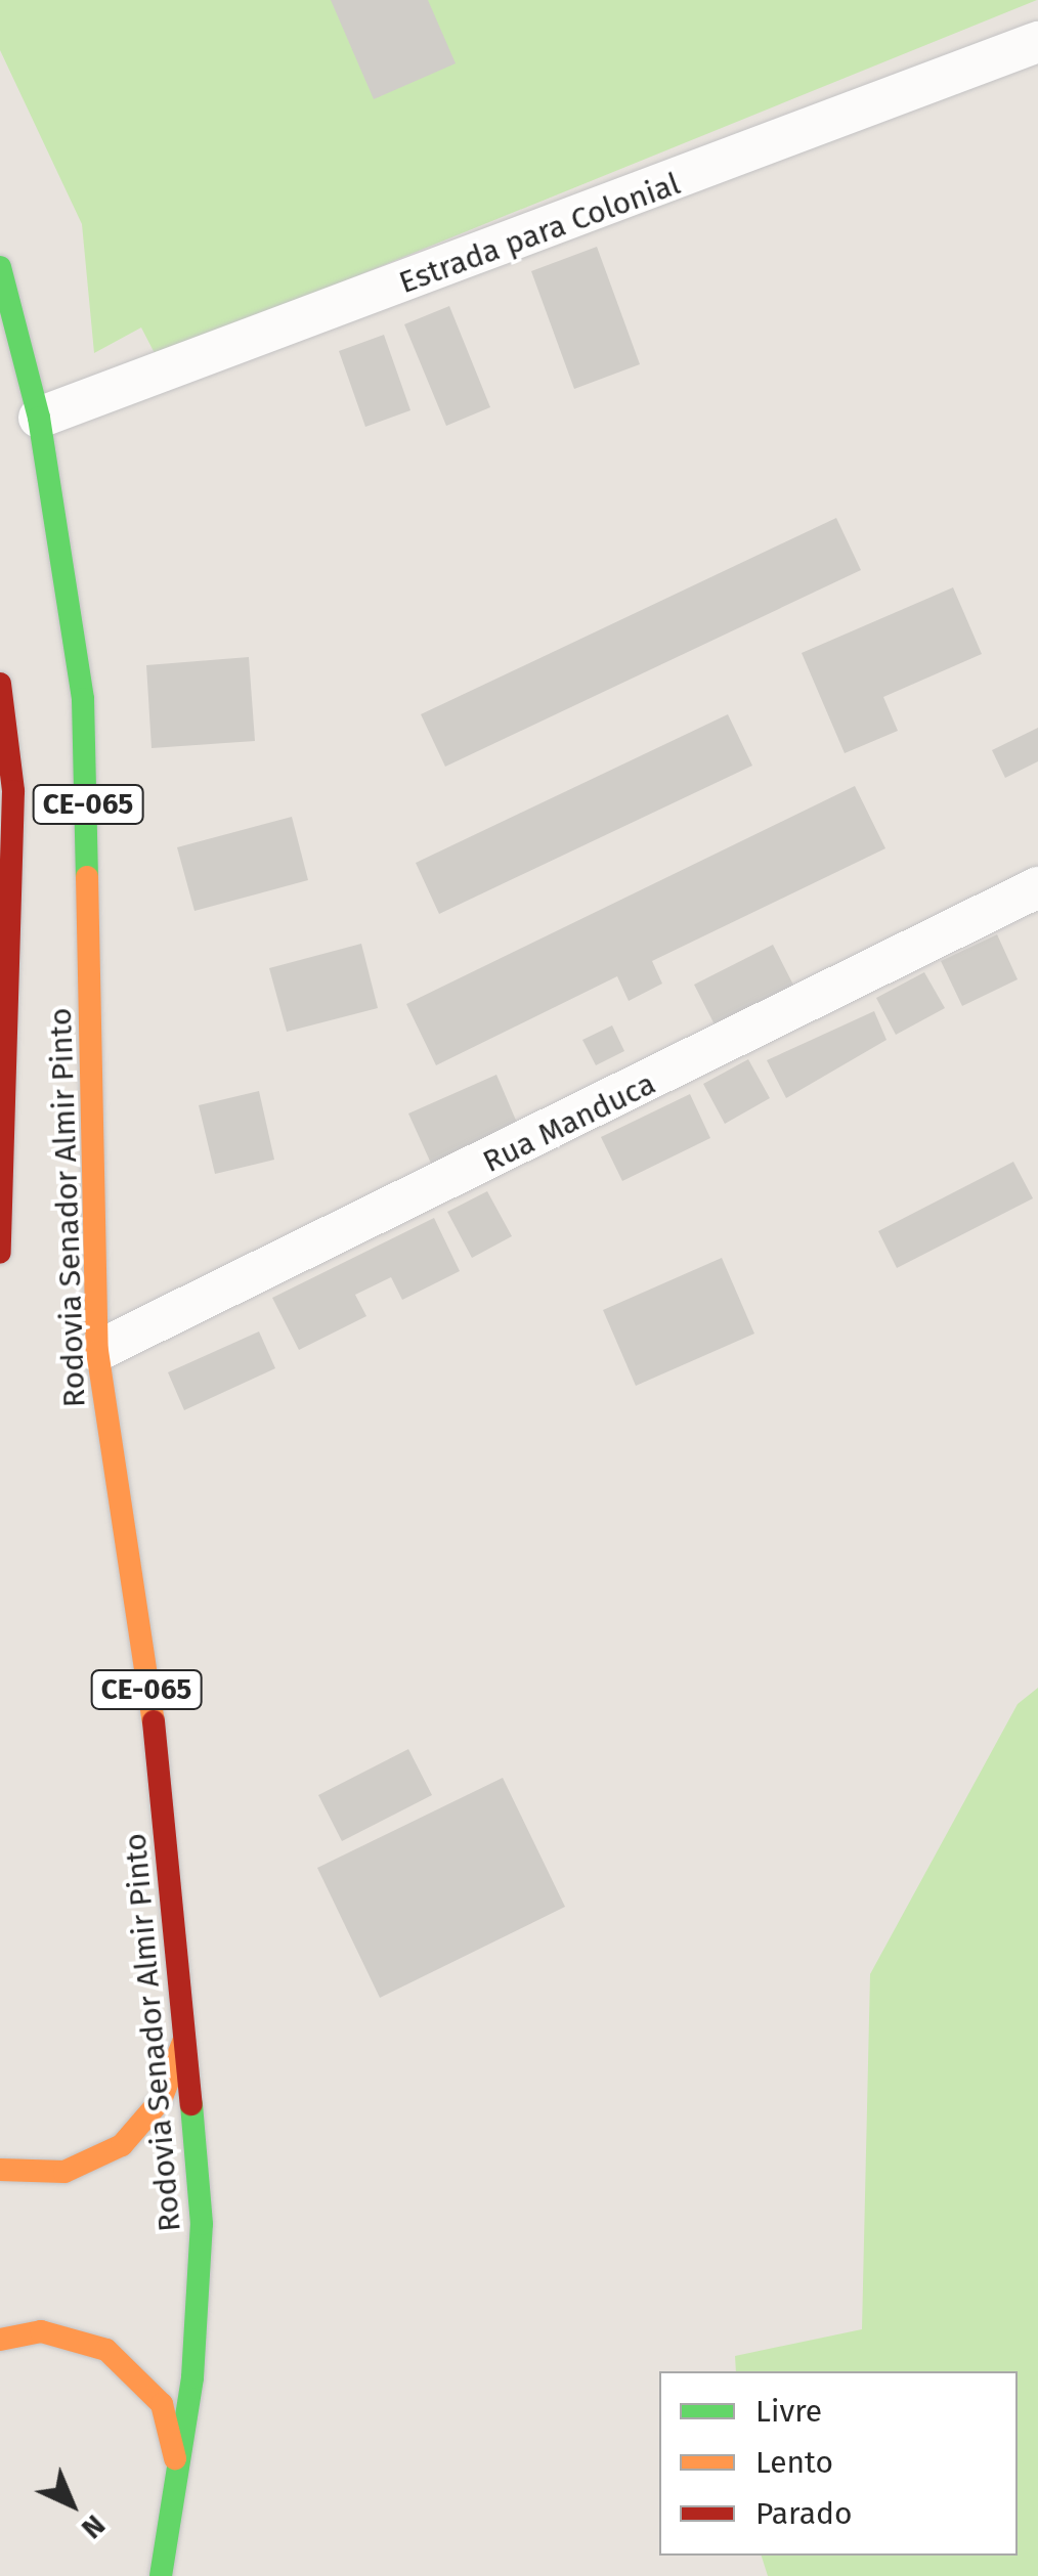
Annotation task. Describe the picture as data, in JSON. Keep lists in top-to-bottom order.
{
  "streets": {
    "main road": ["CE-065", "Rodovia Senador Almir Pinto"],
    "street": ["Estrada para Colonial", "Rua Manduca"]
  },
  "crossings": [
    ["Estrada para Colonial", "Rodovia Senador Almir Pinto"],
    ["Rua Manduca", "Rodovia Senador Almir Pinto"]
  ],
  "legend": ["Livre", "Lento", "Parado"],
  "north": "bottom right"
}
